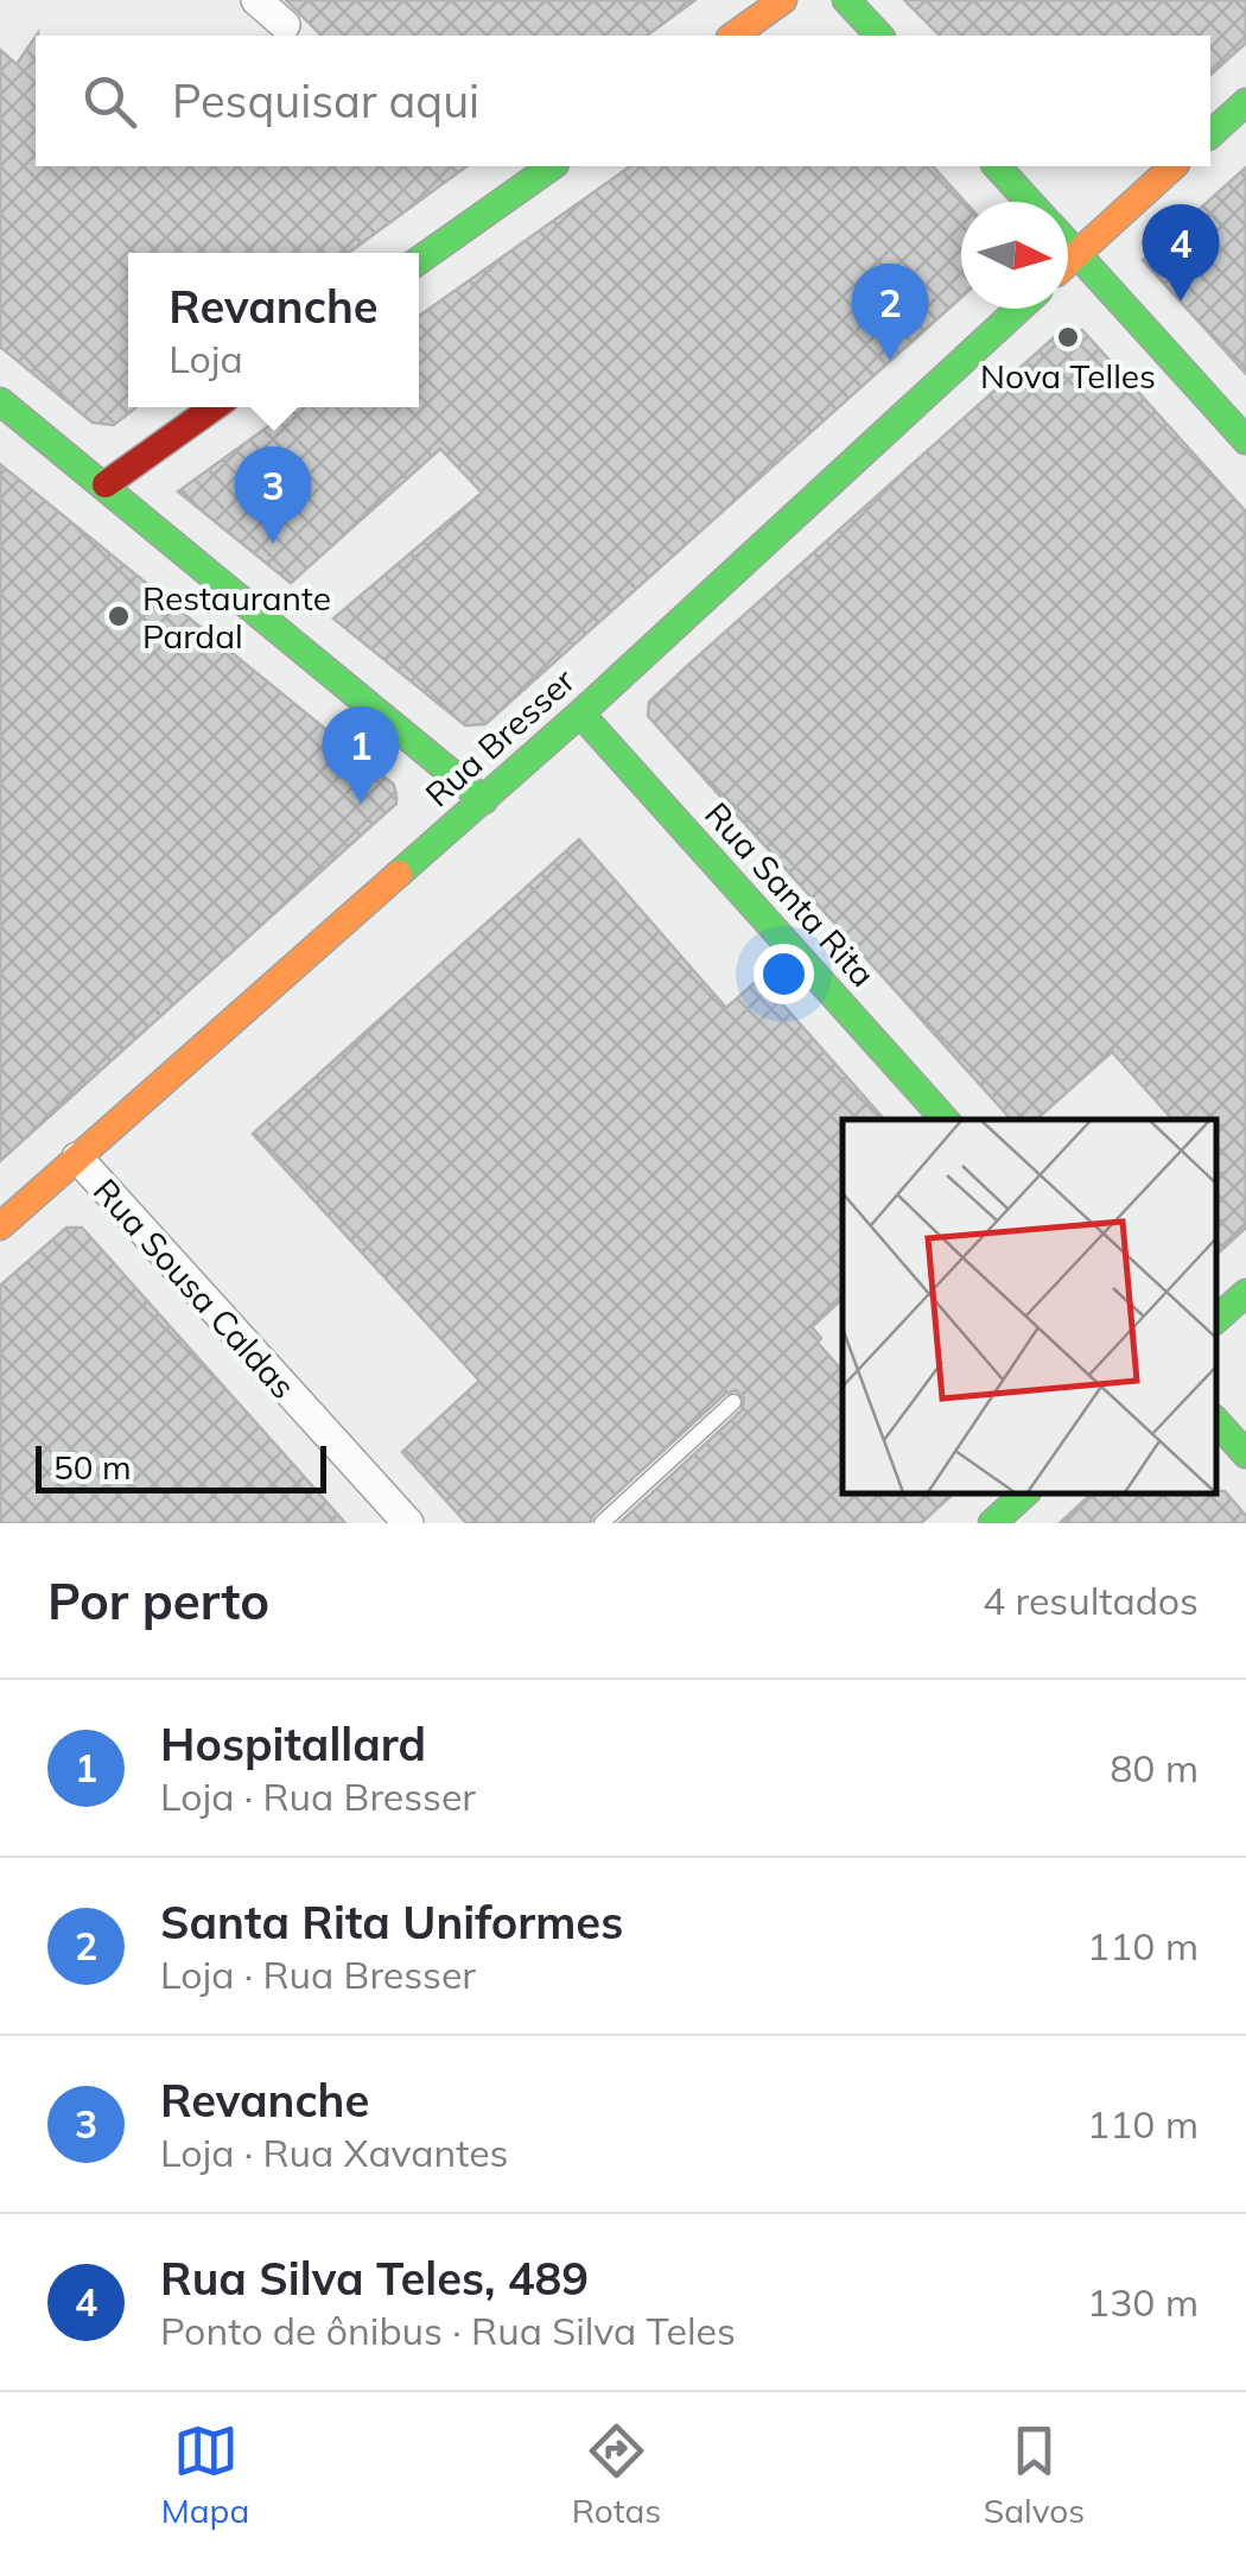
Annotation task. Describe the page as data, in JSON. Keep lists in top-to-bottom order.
{
  "streets": {
    "main road": ["Rua Bresser", "Rua Santa Rita"],
    "street": ["Rua Sousa Caldas"]
  },
  "crossings": [
    ["Rua Bresser", "Rua Santa Rita"],
    ["Rua Bresser", "Rua Sousa Caldas"]
  ],
  "places": ["Nova Telles", "Restaurante Pardal"],
  "scale_bar": "50 m",
  "north": "right",
  "page": {
    "search": "Pesquisar aqui",
    "pins": [
      "4",
      "2",
      "3",
      "1"
    ],
    "popup": ["Revanche", "Loja"],
    "scale": "50 m",
    "heading": ["Por perto", "4 resultados"],
    "list": [
      {
        "mark": "1",
        "name": "Hospitallard",
        "note": "Loja · Rua Bresser",
        "value": "80 m"
      },
      {
        "mark": "2",
        "name": "Santa Rita Uniformes",
        "note": "Loja · Rua Bresser",
        "value": "110 m"
      },
      {
        "mark": "3",
        "name": "Revanche",
        "note": "Loja · Rua Xavantes",
        "value": "110 m"
      },
      {
        "mark": "4",
        "name": "Rua Silva Teles, 489",
        "note": "Ponto de ônibus · Rua Silva Teles",
        "value": "130 m"
      }
    ],
    "nav": ["Mapa", "Rotas", "Salvos"]
  }
}
